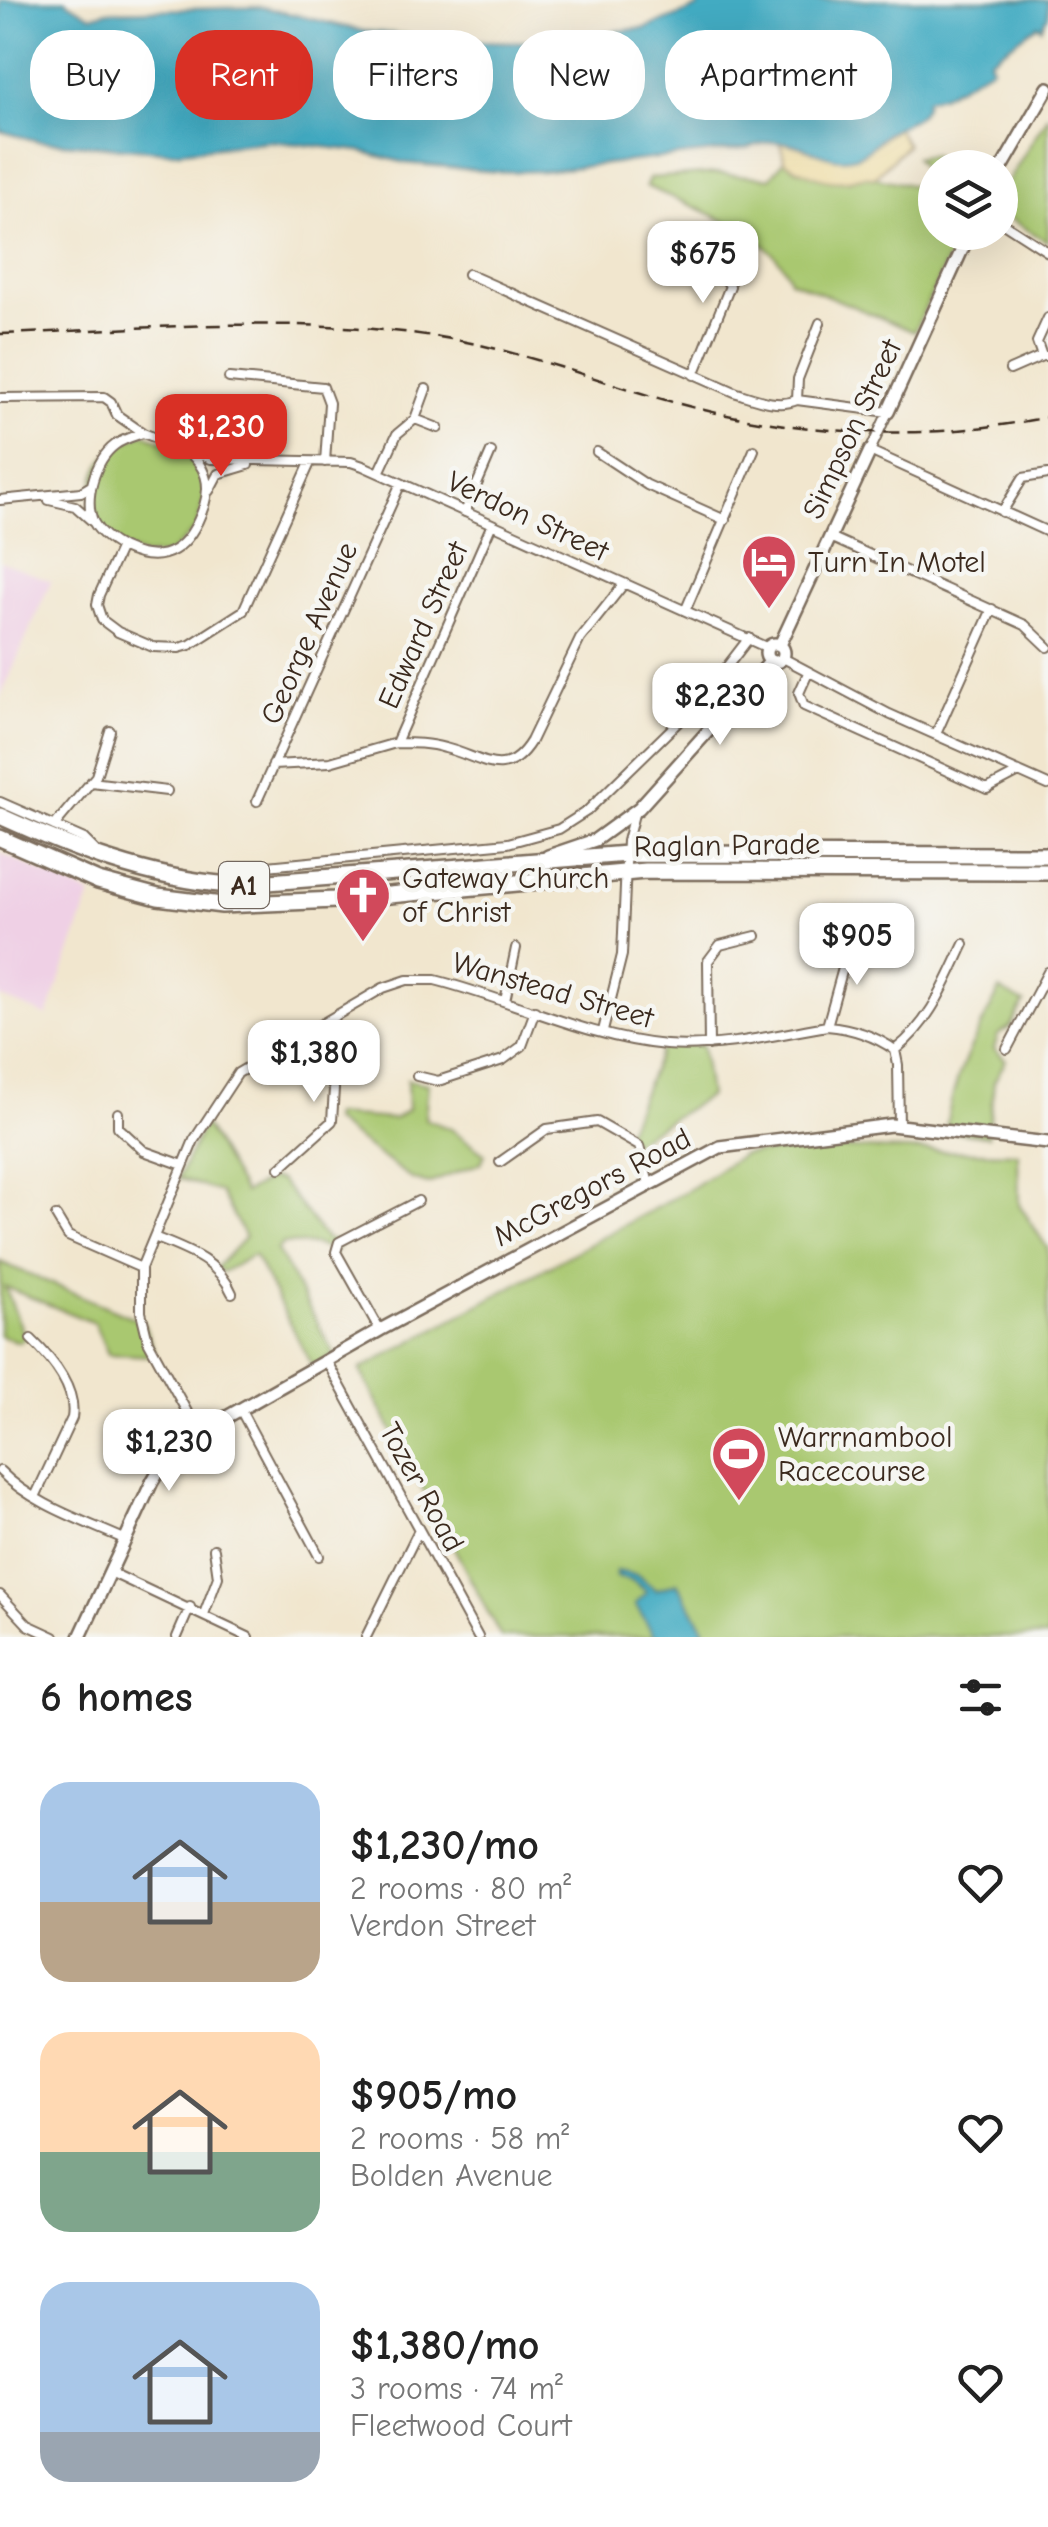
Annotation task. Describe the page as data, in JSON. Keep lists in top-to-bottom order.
{
  "streets": {
    "highway": ["Raglan Parade", "A1"],
    "street": [
      "Simpson Street",
      "Verdon Street",
      "Edward Street",
      "George Avenue",
      "Wanstead Street",
      "McGregors Road",
      "Tozer Road"
    ]
  },
  "crossings": [
    ["Simpson Street", "Verdon Street"],
    ["Simpson Street", "Raglan Parade"],
    ["Simpson Street", "Wanstead Street"],
    ["Verdon Street", "Edward Street"],
    ["Verdon Street", "George Avenue"],
    ["Verdon Street", "Raglan Parade"],
    ["Wanstead Street", "McGregors Road"],
    ["McGregors Road", "Tozer Road"]
  ],
  "places": {
    "hotel": ["Turn In Motel"],
    "church": ["Gateway Church of Christ"],
    "sports": ["Warrnambool Racecourse"]
  },
  "page": {
    "chip": [
      "Buy",
      "Rent",
      "Filters",
      "New",
      "Apartment"
    ],
    "price": [
      "$675",
      "$1,230",
      "$2,230",
      "$905",
      "$1,380",
      "$1,230"
    ],
    "heading": "6 homes",
    "list": [
      {
        "name": "$1,230/mo",
        "note": "2 rooms · 80 m² · Verdon Street"
      },
      {
        "name": "$905/mo",
        "note": "2 rooms · 58 m² · Bolden Avenue"
      },
      {
        "name": "$1,380/mo",
        "note": "3 rooms · 74 m² · Fleetwood Court"
      }
    ]
  }
}
